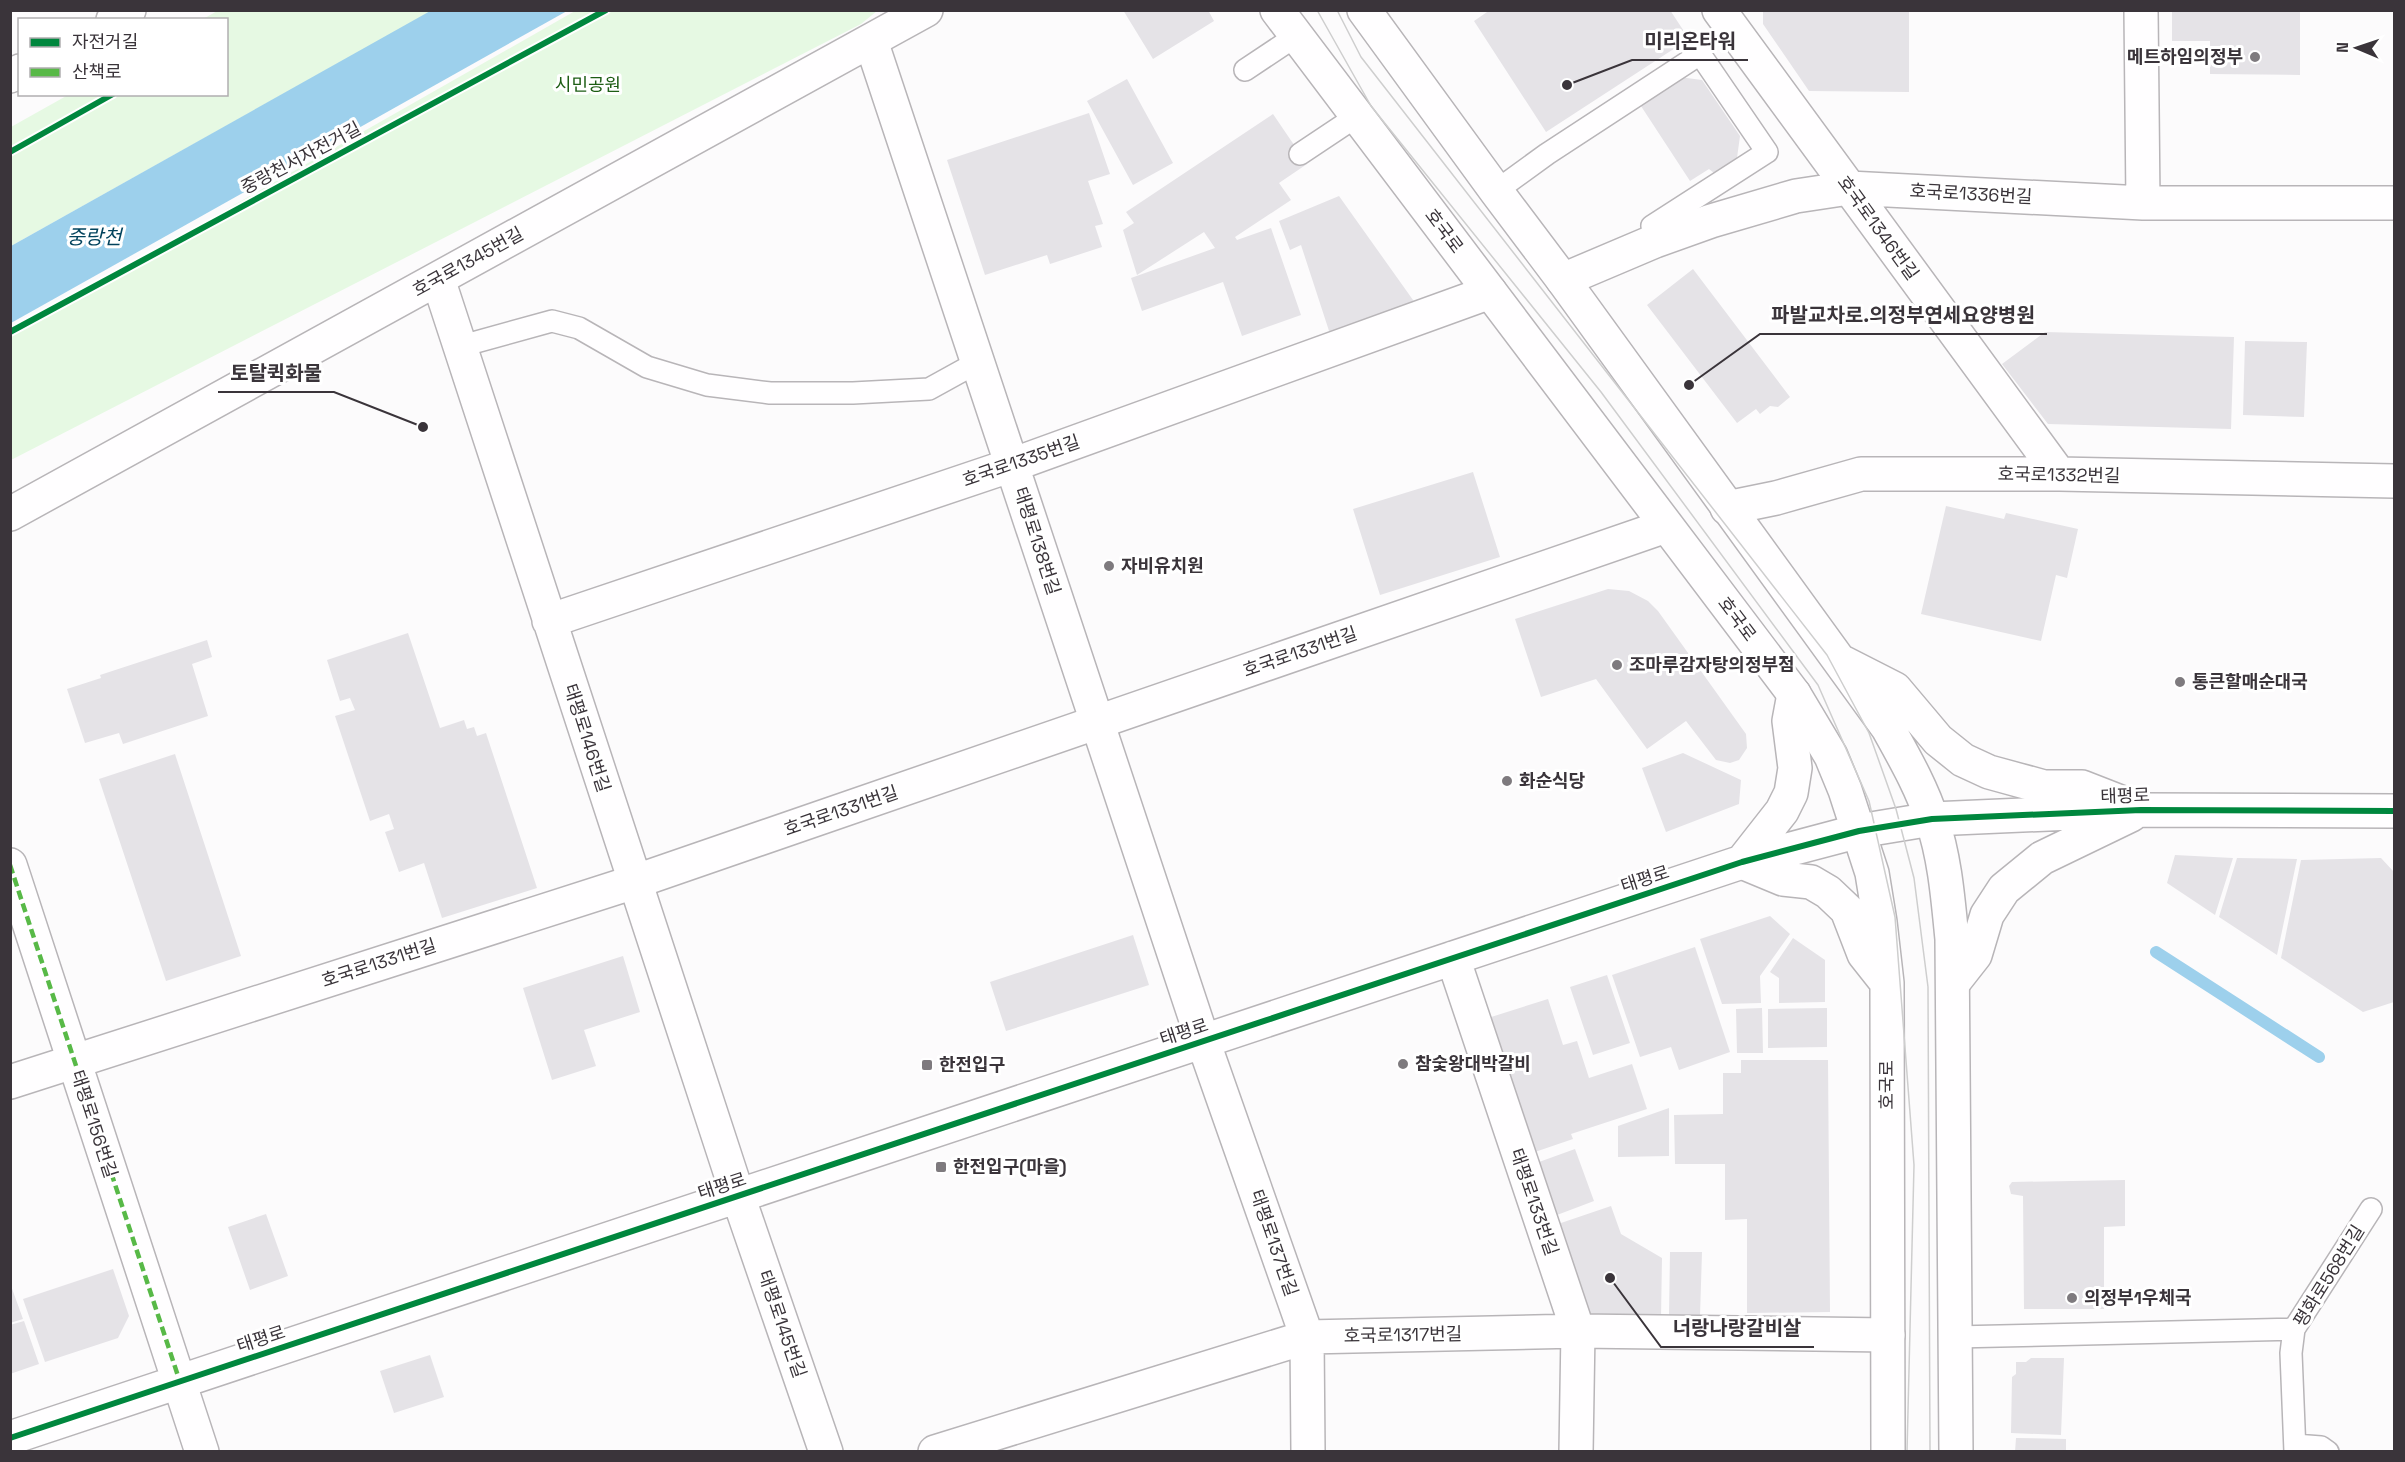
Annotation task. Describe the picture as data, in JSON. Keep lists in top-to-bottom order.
{
  "streets": {
    "street": [
      "호국로1336번길",
      "호국로1346번길",
      "호국로",
      "호국로1345번길",
      "호국로1335번길",
      "호국로1332번길",
      "태평로138번길",
      "호국로1331번길",
      "태평로146번길",
      "태평로",
      "태평로156번길",
      "태평로133번길",
      "태평로137번길",
      "태평로145번길",
      "호국로1317번길"
    ],
    "lane": ["평화로568번길"],
    "cycle path": ["중랑천서자전거길"]
  },
  "crossings": [
    ["호국로1336번길", "호국로1346번길"],
    ["호국로1346번길", "호국로1332번길"],
    ["호국로", "호국로1335번길"],
    ["호국로", "호국로1331번길"],
    ["호국로", "태평로"],
    ["호국로", "호국로1317번길"],
    ["호국로1345번길", "태평로138번길"],
    ["호국로1345번길", "태평로146번길"],
    ["호국로1335번길", "태평로138번길"],
    ["호국로1335번길", "태평로146번길"],
    ["태평로138번길", "호국로1331번길"],
    ["태평로138번길", "태평로"],
    ["태평로138번길", "태평로137번길"],
    ["호국로1331번길", "태평로146번길"],
    ["호국로1331번길", "태평로156번길"],
    ["태평로146번길", "태평로"],
    ["태평로146번길", "태평로145번길"],
    ["태평로", "태평로156번길"],
    ["태평로", "태평로133번길"],
    ["태평로", "태평로137번길"],
    ["태평로", "태평로145번길"],
    ["태평로133번길", "호국로1317번길"],
    ["태평로137번길", "호국로1317번길"]
  ],
  "water": ["중랑천"],
  "parks": ["시민공원"],
  "places": {
    "other": [
      "메트하임의정부",
      "미리온타워",
      "파발교차로.의정부연세요양병원",
      "토탈퀵화물",
      "자비유치원",
      "조마루감자탕의정부점",
      "통큰할매순대국",
      "화순식당",
      "참숯왕대박갈비",
      "너랑나랑갈비살",
      "의정부1우체국"
    ],
    "transit": ["한전입구", "한전입구(마을)"]
  },
  "legend": ["자전거길", "산책로"],
  "north": "left"
}
